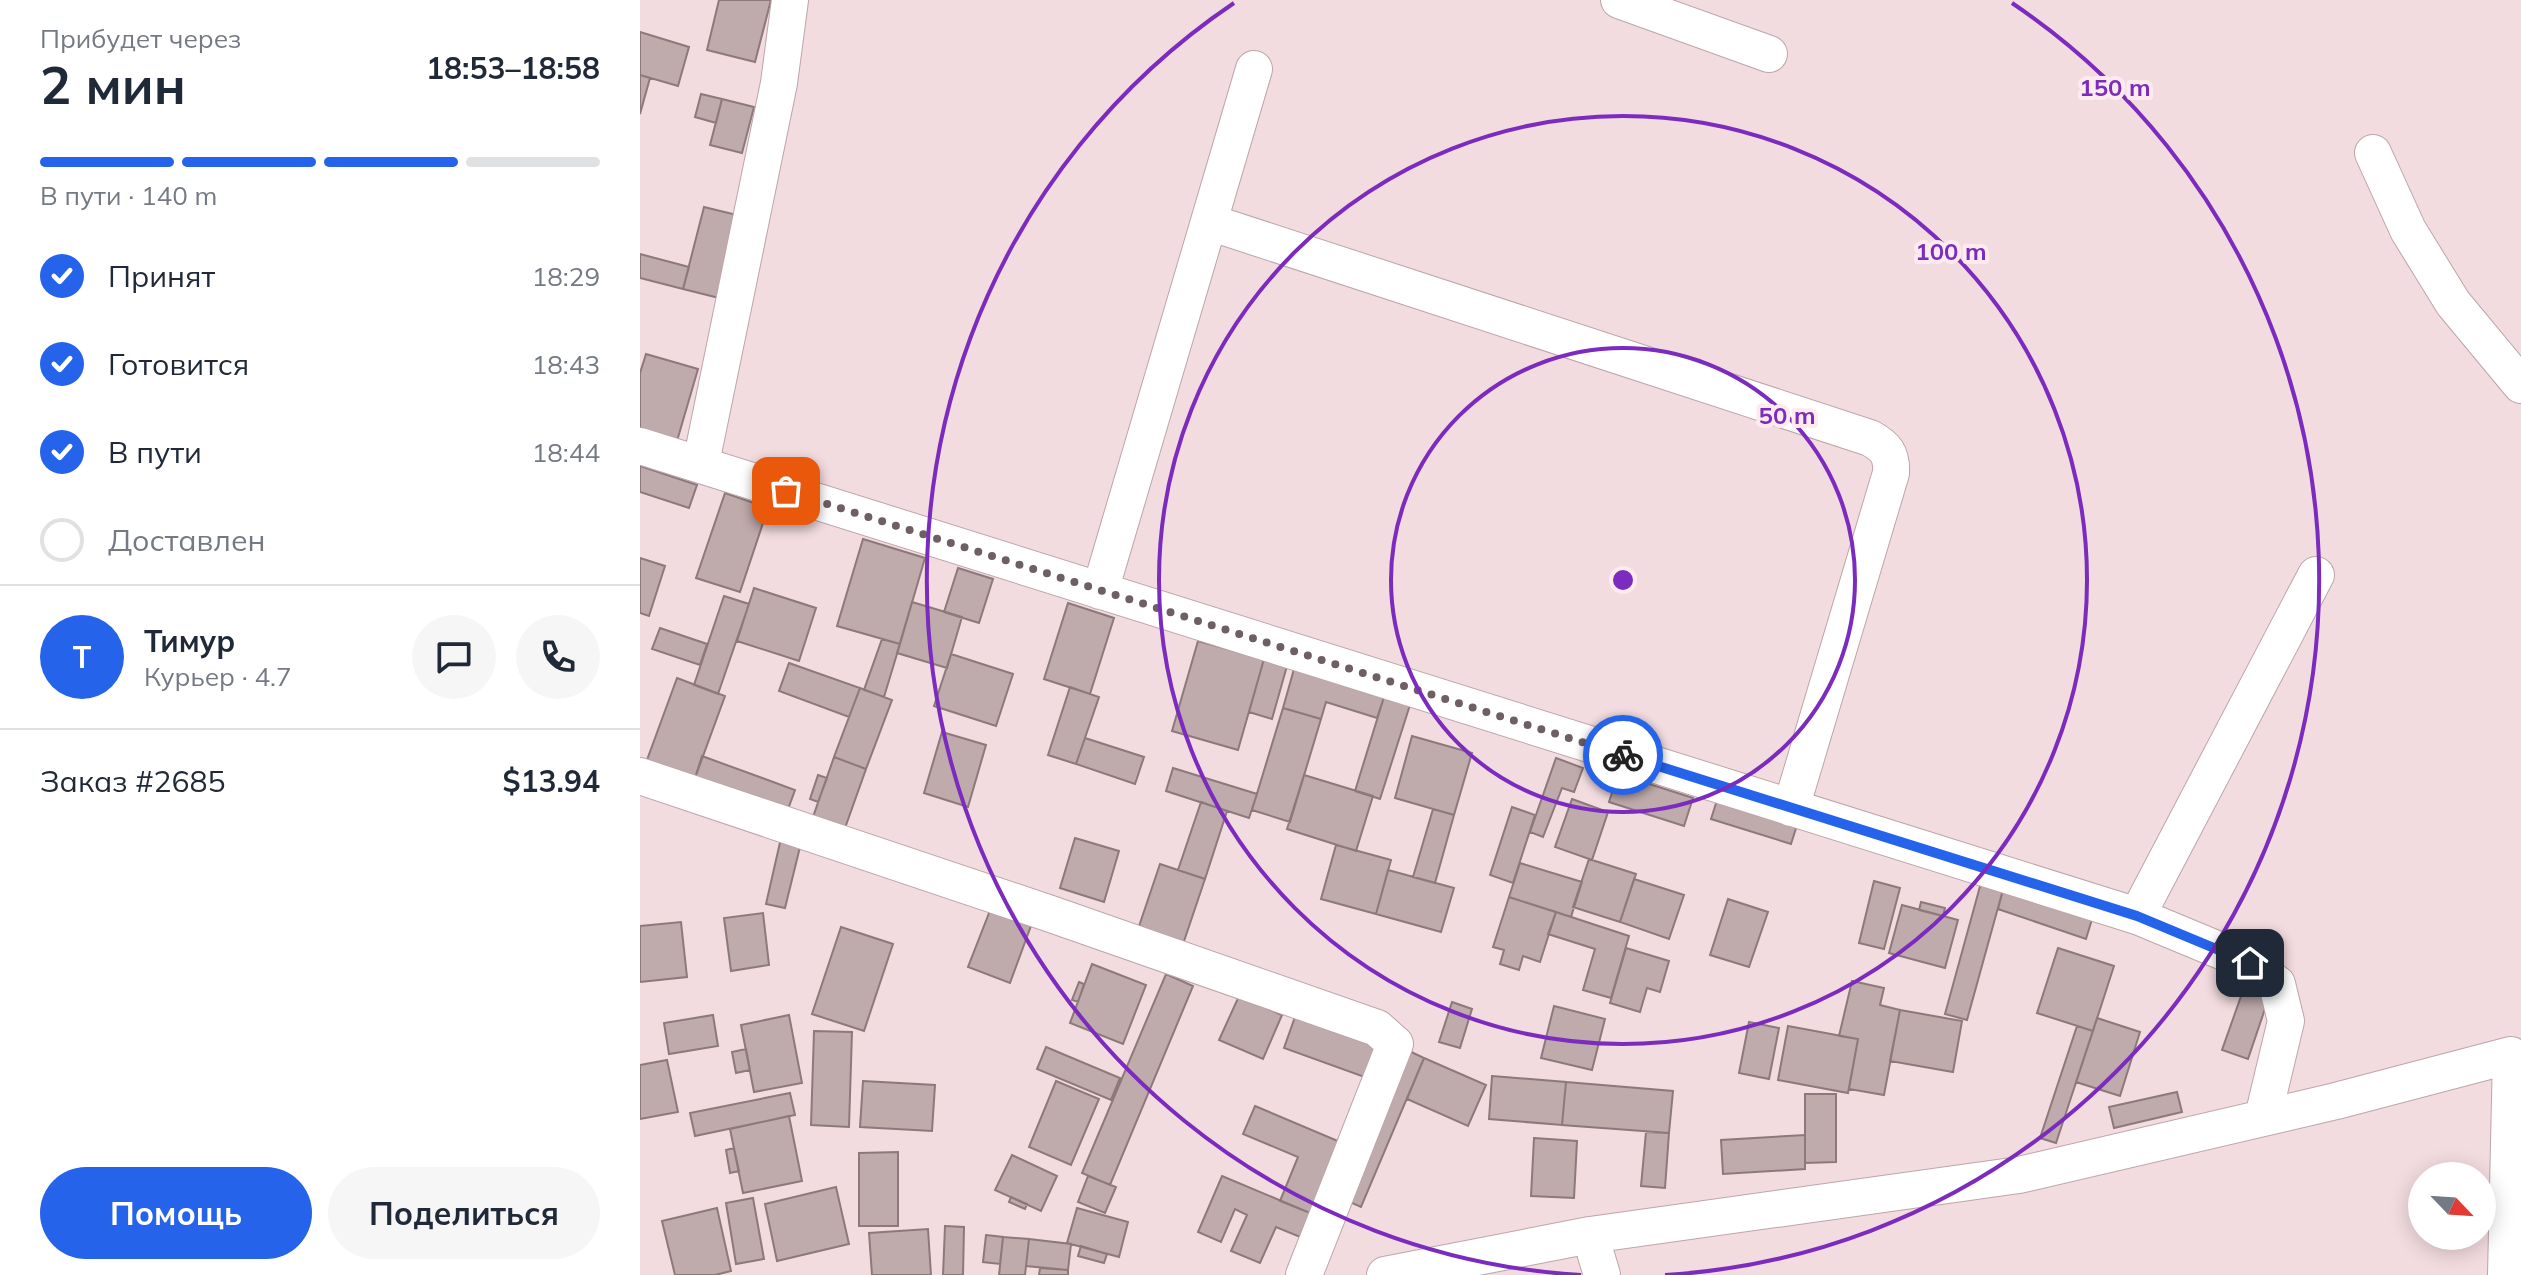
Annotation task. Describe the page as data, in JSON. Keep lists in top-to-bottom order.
{
  "north": "bottom right",
  "page": {
    "heading": ["2 мин", "Прибудет через", "18:53–18:58"],
    "panel": [
      "Тимур",
      "Курьер · 4.7",
      "Заказ #2685",
      "$13.94"
    ],
    "bar": "В пути · 140 m",
    "list": [
      ["Принят", "18:29"],
      ["Готовится", "18:43"],
      ["В пути", "18:44"],
      "Доставлен"
    ],
    "round": "Т",
    "buttons": ["Помощь", "Поделиться"]
  },
  "rings": ["150 m", "100 m", "50 m"]
}
